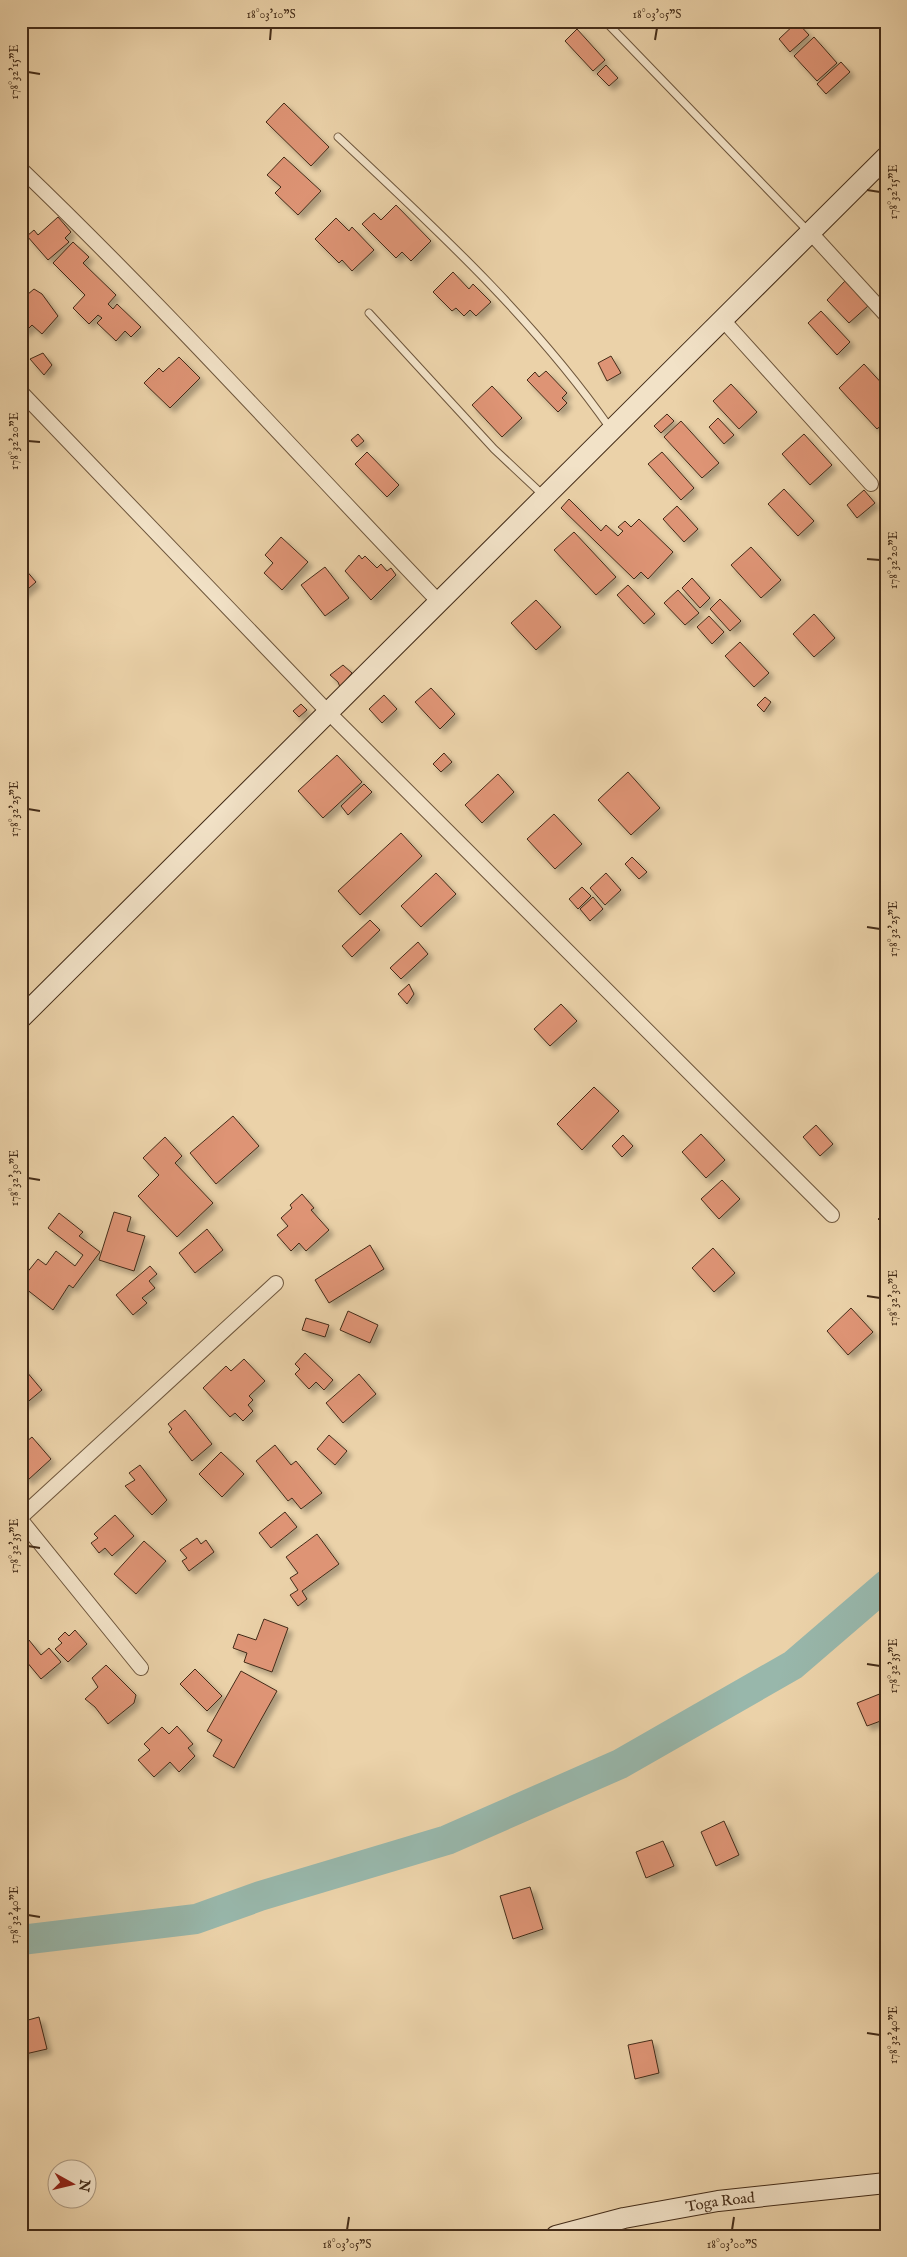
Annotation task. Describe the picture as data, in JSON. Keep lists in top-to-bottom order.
{
  "streets": {
    "street": ["Toga Road"]
  },
  "north": "right",
  "coordinates": [
    "18°03'10\"S",
    "18°03'05\"S",
    "178°32'15\"E",
    "178°32'20\"E",
    "178°32'25\"E",
    "178°32'30\"E",
    "178°32'35\"E",
    "178°32'40\"E",
    "18°03'00\"S"
  ]
}
